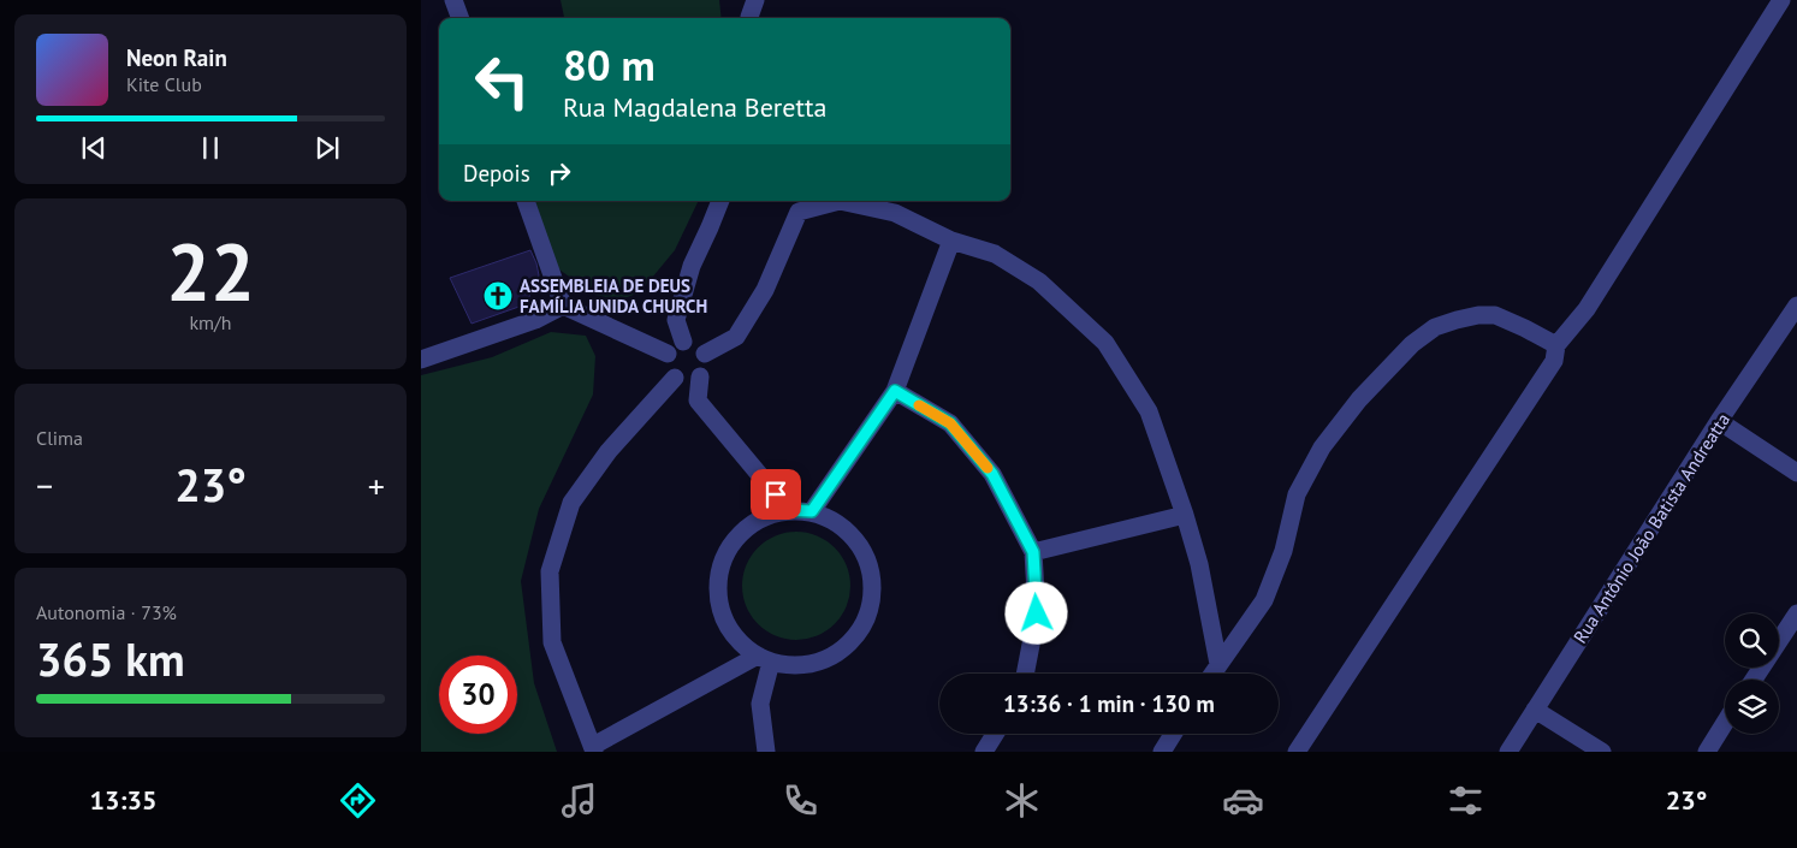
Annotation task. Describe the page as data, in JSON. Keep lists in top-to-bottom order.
{
  "streets": {
    "street": ["Rua Antônio João Batista Andreatta"]
  },
  "places": {
    "church": ["ASSEMBLEIA DE DEUS FAMÍLIA UNIDA CHURCH"]
  },
  "page": {
    "turn": ["80 m", "Rua Magdalena Beretta"],
    "song": ["Neon Rain", "Kite Club"],
    "then": "Depois",
    "tile": [
      ["22", "km/h"],
      "Clima",
      ["Autonomia · 73%", "365 km"]
    ],
    "heat": ["−", "23°", "+"],
    "limit": "30",
    "trip": "13:36 · 1 min · 130 m",
    "tabs": ["13:35", "23°"]
  }
}
